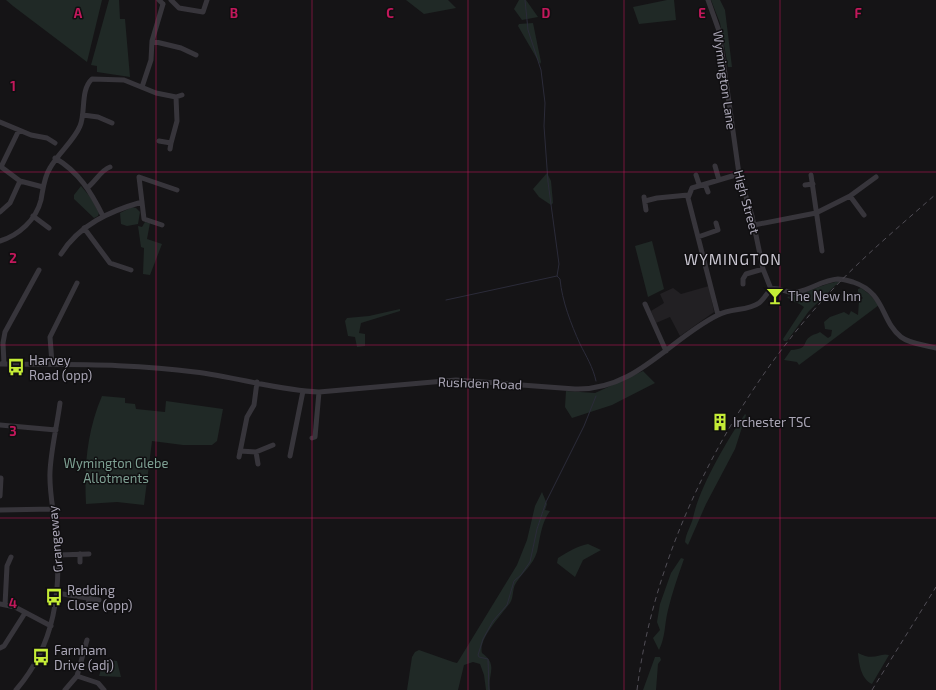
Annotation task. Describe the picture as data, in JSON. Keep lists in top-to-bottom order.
{
  "streets": {
    "street": [
      "Wymington Lane",
      "High Street",
      "Rushden Road",
      "Grangeway"
    ]
  },
  "crossings": [
    ["Wymington Lane", "High Street"],
    ["High Street", "Rushden Road"]
  ],
  "districts": ["WYMINGTON"],
  "parks": ["Wymington Glebe Allotments"],
  "places": {
    "bar": ["The New Inn"],
    "bus stop": ["Harvey Road (opp)", "Redding Close (opp)", "Farnham Drive (adj)"],
    "building": ["Irchester TSC"]
  },
  "grid": {
    "columns": [
      "A",
      "B",
      "C",
      "D",
      "E",
      "F"
    ],
    "rows": [
      "1",
      "2",
      "3",
      "4"
    ]
  }
}
